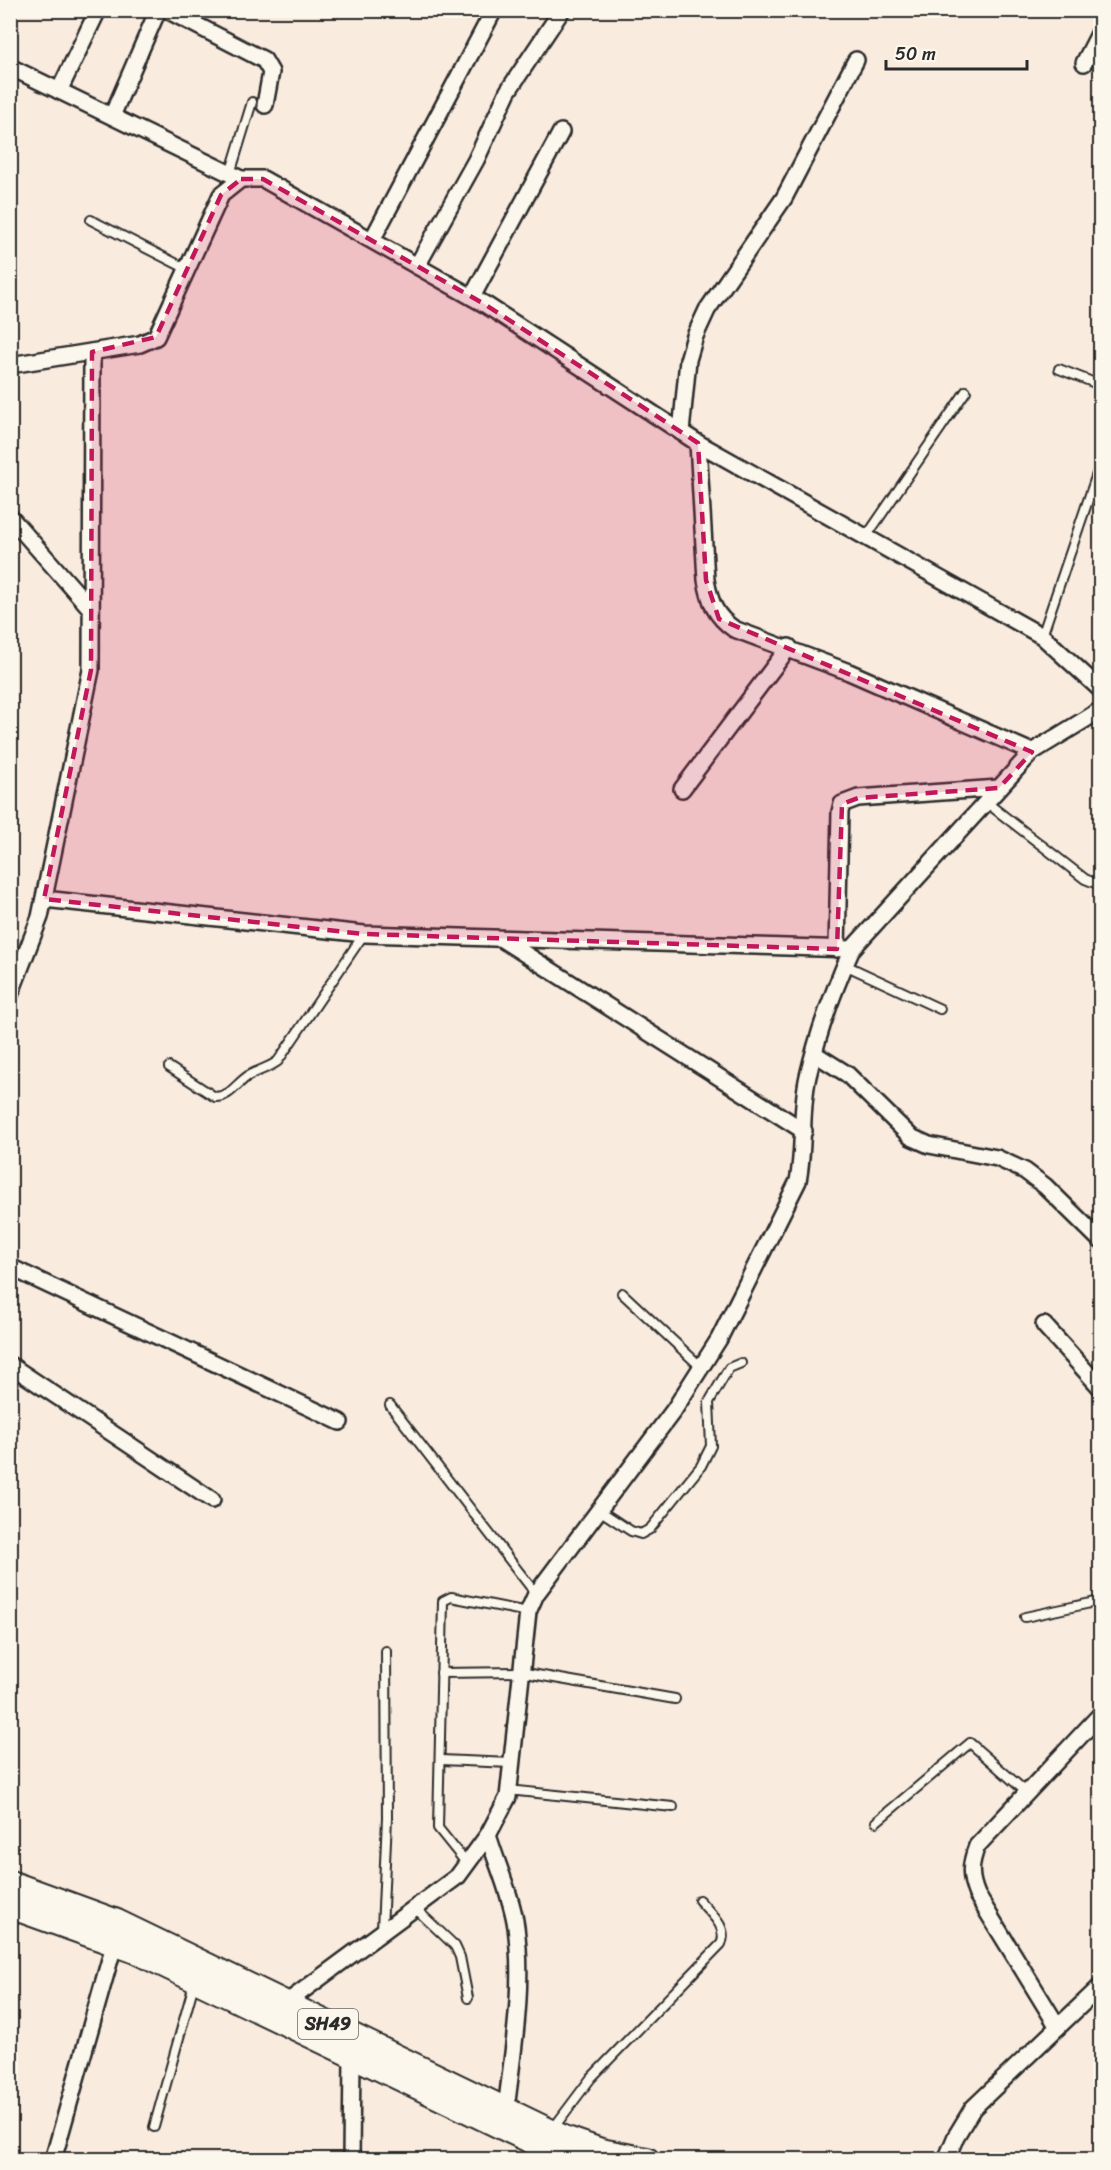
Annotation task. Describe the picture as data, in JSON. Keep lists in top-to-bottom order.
{
  "streets": {
    "main road": ["SH49"]
  },
  "scale_bar": "50 m"
}
